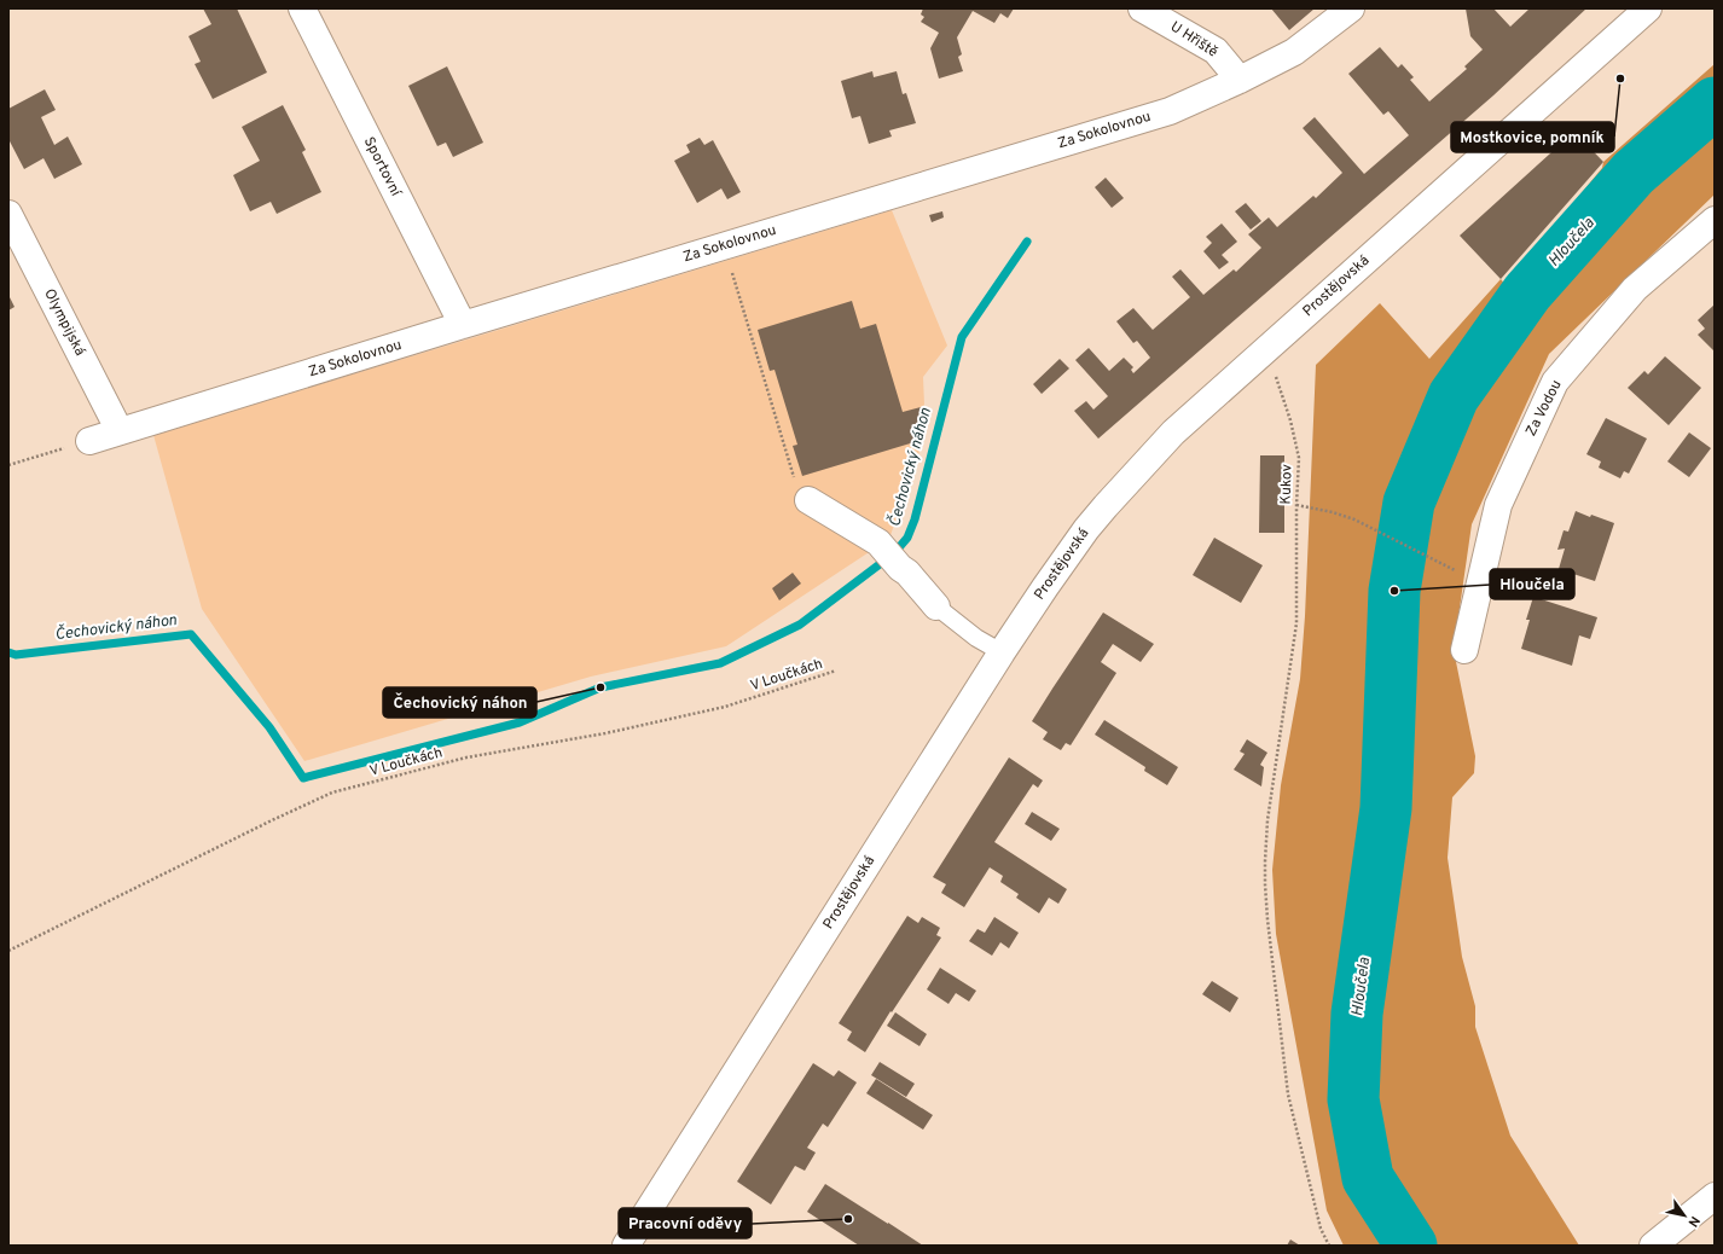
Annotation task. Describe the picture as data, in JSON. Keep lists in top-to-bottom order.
{
  "streets": {
    "street": [
      "U Hřiště",
      "Za Sokolovnou",
      "Sportovní",
      "Prostějovská",
      "Olympijská",
      "Za Vodou"
    ],
    "path": ["Kukov", "V Loučkách"]
  },
  "crossings": [
    ["U Hřiště", "Za Sokolovnou"],
    ["Za Sokolovnou", "Sportovní"],
    ["Za Sokolovnou", "Olympijská"],
    ["Prostějovská", "Kukov"]
  ],
  "water": ["Hloučela", "Čechovický náhon"],
  "places": [
    "Mostkovice, pomník",
    "Hloučela",
    "Čechovický náhon",
    "Pracovní oděvy"
  ],
  "north": "bottom right"
}
